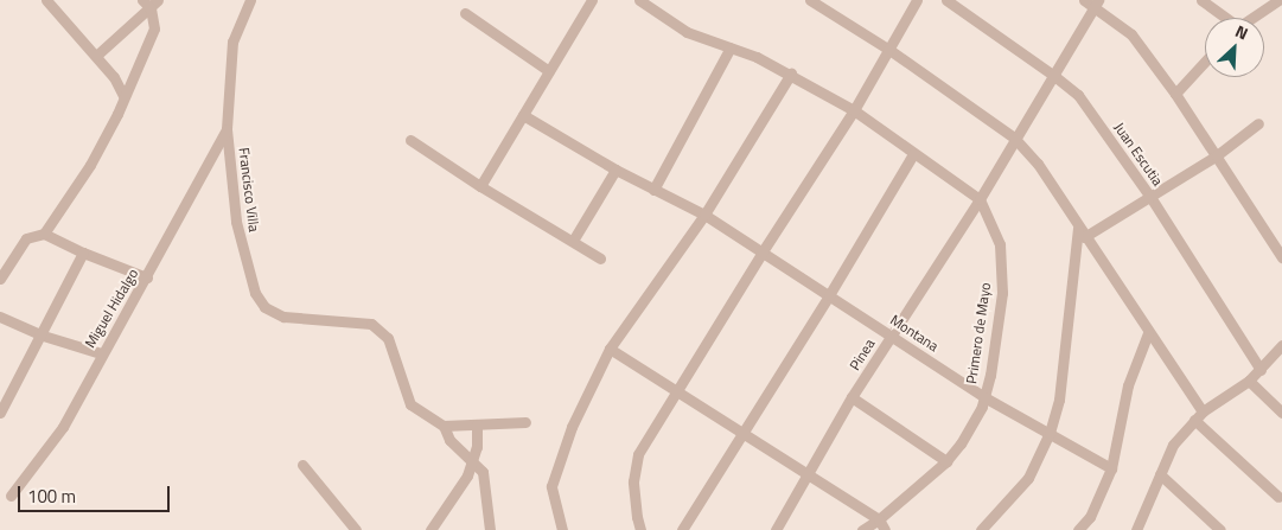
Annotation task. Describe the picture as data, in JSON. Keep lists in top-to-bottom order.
{
  "streets": {
    "street": [
      "Juan Escutia",
      "Francisco Villa",
      "Miguel Hidalgo",
      "Montana",
      "Primero de Mayo",
      "Pinea"
    ]
  },
  "crossings": [
    ["Juan Escutia", "Pinea"],
    ["Francisco Villa", "Miguel Hidalgo"],
    ["Montana", "Primero de Mayo"],
    ["Montana", "Pinea"],
    ["Primero de Mayo", "Pinea"]
  ],
  "scale_bar": "100 m",
  "north": "top right"
}
